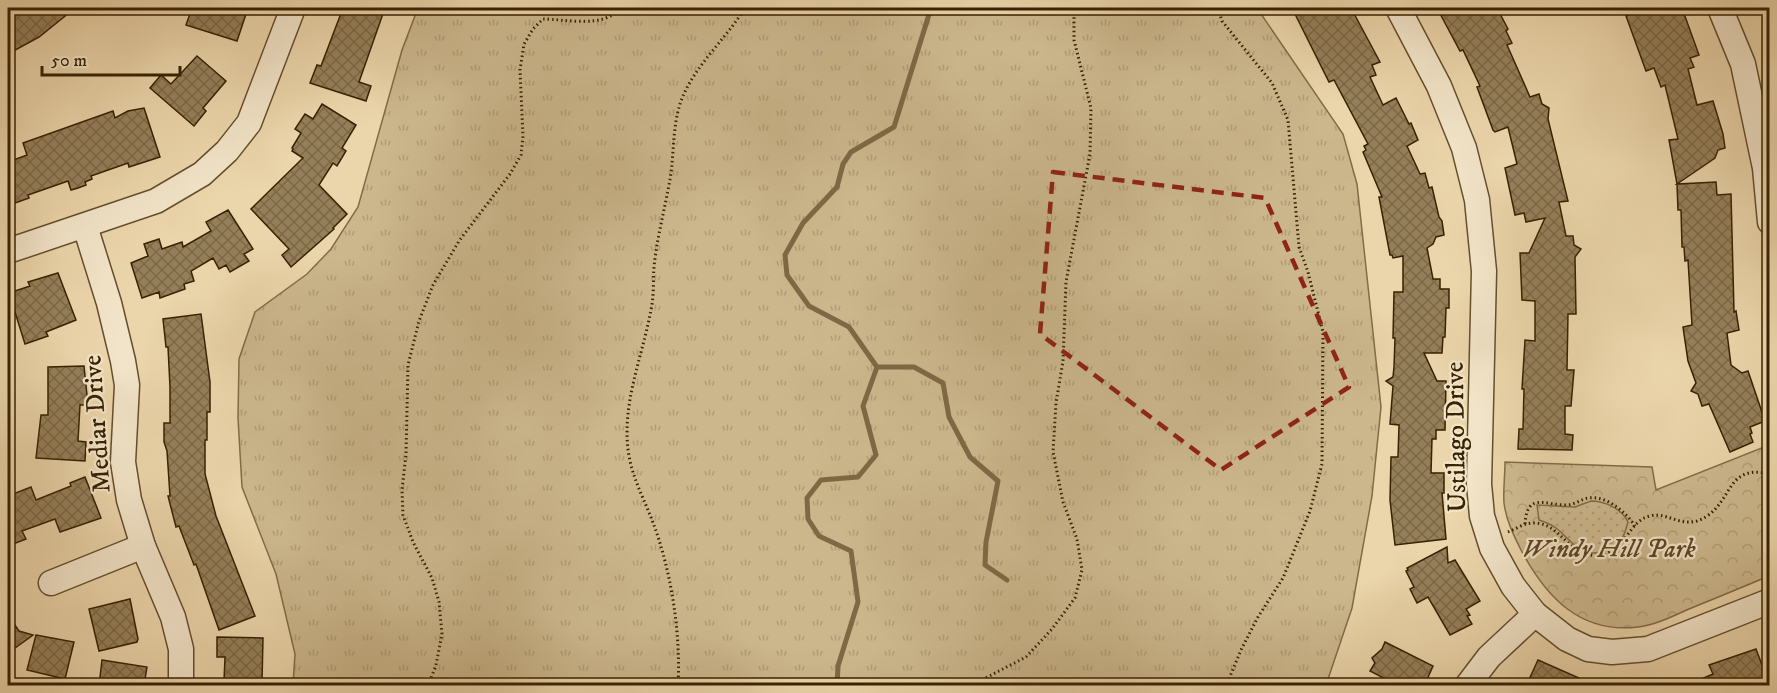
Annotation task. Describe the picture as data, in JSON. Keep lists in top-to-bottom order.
{
  "streets": {
    "street": ["Mediar Drive", "Ustilago Drive"]
  },
  "parks": ["Windy Hill Park"],
  "scale_bar": "50 m"
}
